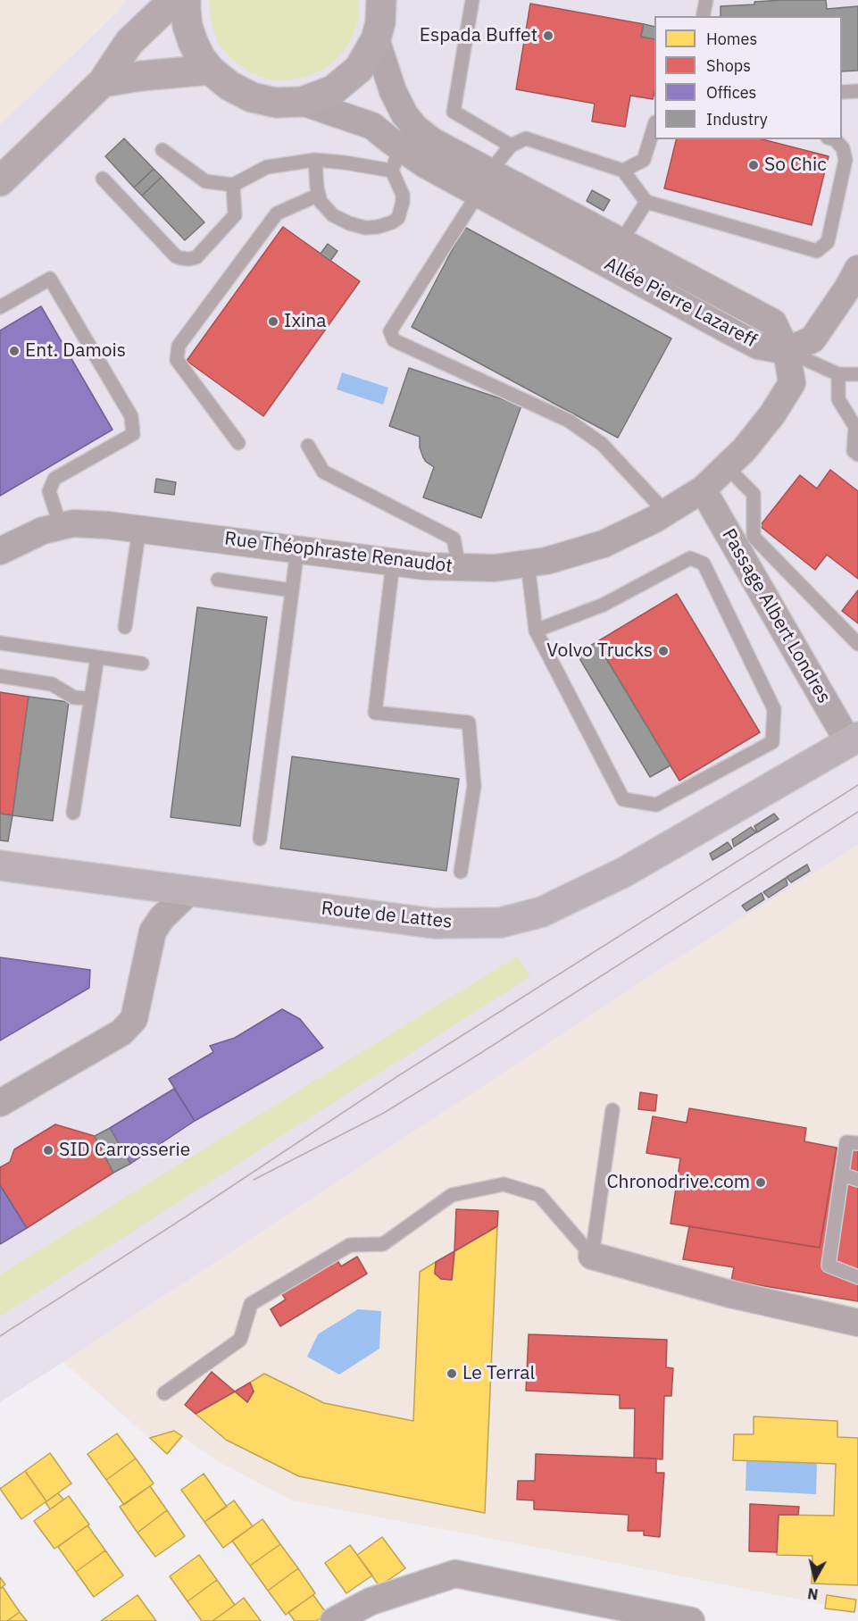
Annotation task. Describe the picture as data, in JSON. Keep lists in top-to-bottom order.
{
  "streets": {
    "street": [
      "Allée Pierre Lazareff",
      "Rue Théophraste Renaudot",
      "Passage Albert Londres",
      "Route de Lattes"
    ]
  },
  "crossings": [
    ["Allée Pierre Lazareff", "Rue Théophraste Renaudot"],
    ["Rue Théophraste Renaudot", "Passage Albert Londres"],
    ["Passage Albert Londres", "Route de Lattes"]
  ],
  "places": [
    "Espada Buffet",
    "So Chic",
    "Ixina",
    "Ent. Damois",
    "Volvo Trucks",
    "SID Carrosserie",
    "Chronodrive.com",
    "Le Terral"
  ],
  "legend": [
    "Homes",
    "Shops",
    "Offices",
    "Industry"
  ],
  "north": "bottom"
}
